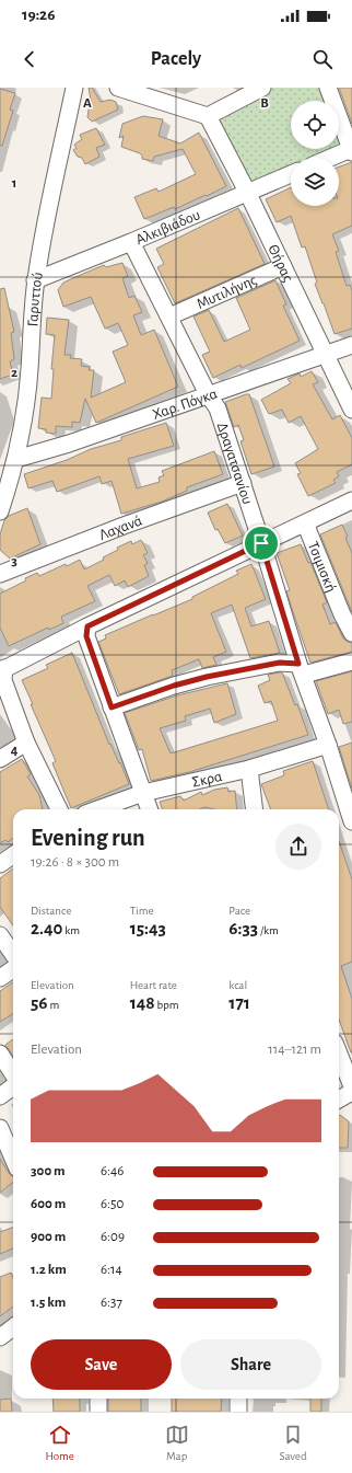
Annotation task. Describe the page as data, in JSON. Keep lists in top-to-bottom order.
{
  "streets": {
    "street": [
      "Αλκιβιάδου",
      "Θήρας",
      "Μυτιλήνης",
      "Γαρυττού",
      "Χαρ. Πόγκα",
      "Δραγατσανίου",
      "Λαχανά",
      "Τσιμισκή",
      "Σκρα"
    ]
  },
  "crossings": [
    ["Αλκιβιάδου", "Θήρας"],
    ["Αλκιβιάδου", "Γαρυττού"],
    ["Αλκιβιάδου", "Δραγατσανίου"],
    ["Θήρας", "Μυτιλήνης"],
    ["Θήρας", "Χαρ. Πόγκα"],
    ["Μυτιλήνης", "Δραγατσανίου"],
    ["Γαρυττού", "Χαρ. Πόγκα"],
    ["Χαρ. Πόγκα", "Δραγατσανίου"],
    ["Δραγατσανίου", "Λαχανά"],
    ["Δραγατσανίου", "Σκρα"]
  ],
  "page": {
    "status": "19:26",
    "header": "Pacely",
    "heading": ["Evening run", "19:26 · 8 × 300 m"],
    "stats": [
      ["Distance", "2.40 km"],
      ["Time", "15:43"],
      ["Pace", "6:33 /km"],
      ["Elevation", "56 m"],
      ["Heart rate", "148 bpm"],
      ["kcal", "171"]
    ],
    "chart": ["Elevation", "114–121 m"],
    "list": [
      {
        "name": "300 m",
        "note": "6:46"
      },
      {
        "name": "600 m",
        "note": "6:50"
      },
      {
        "name": "900 m",
        "note": "6:09"
      },
      {
        "name": "1.2 km",
        "note": "6:14"
      },
      {
        "name": "1.5 km",
        "note": "6:37"
      }
    ],
    "buttons": ["Save", "Share"],
    "tabs": ["Home", "Map", "Saved"]
  },
  "grid": {
    "columns": ["A", "B"],
    "rows": [
      "1",
      "2",
      "3",
      "4"
    ]
  }
}
